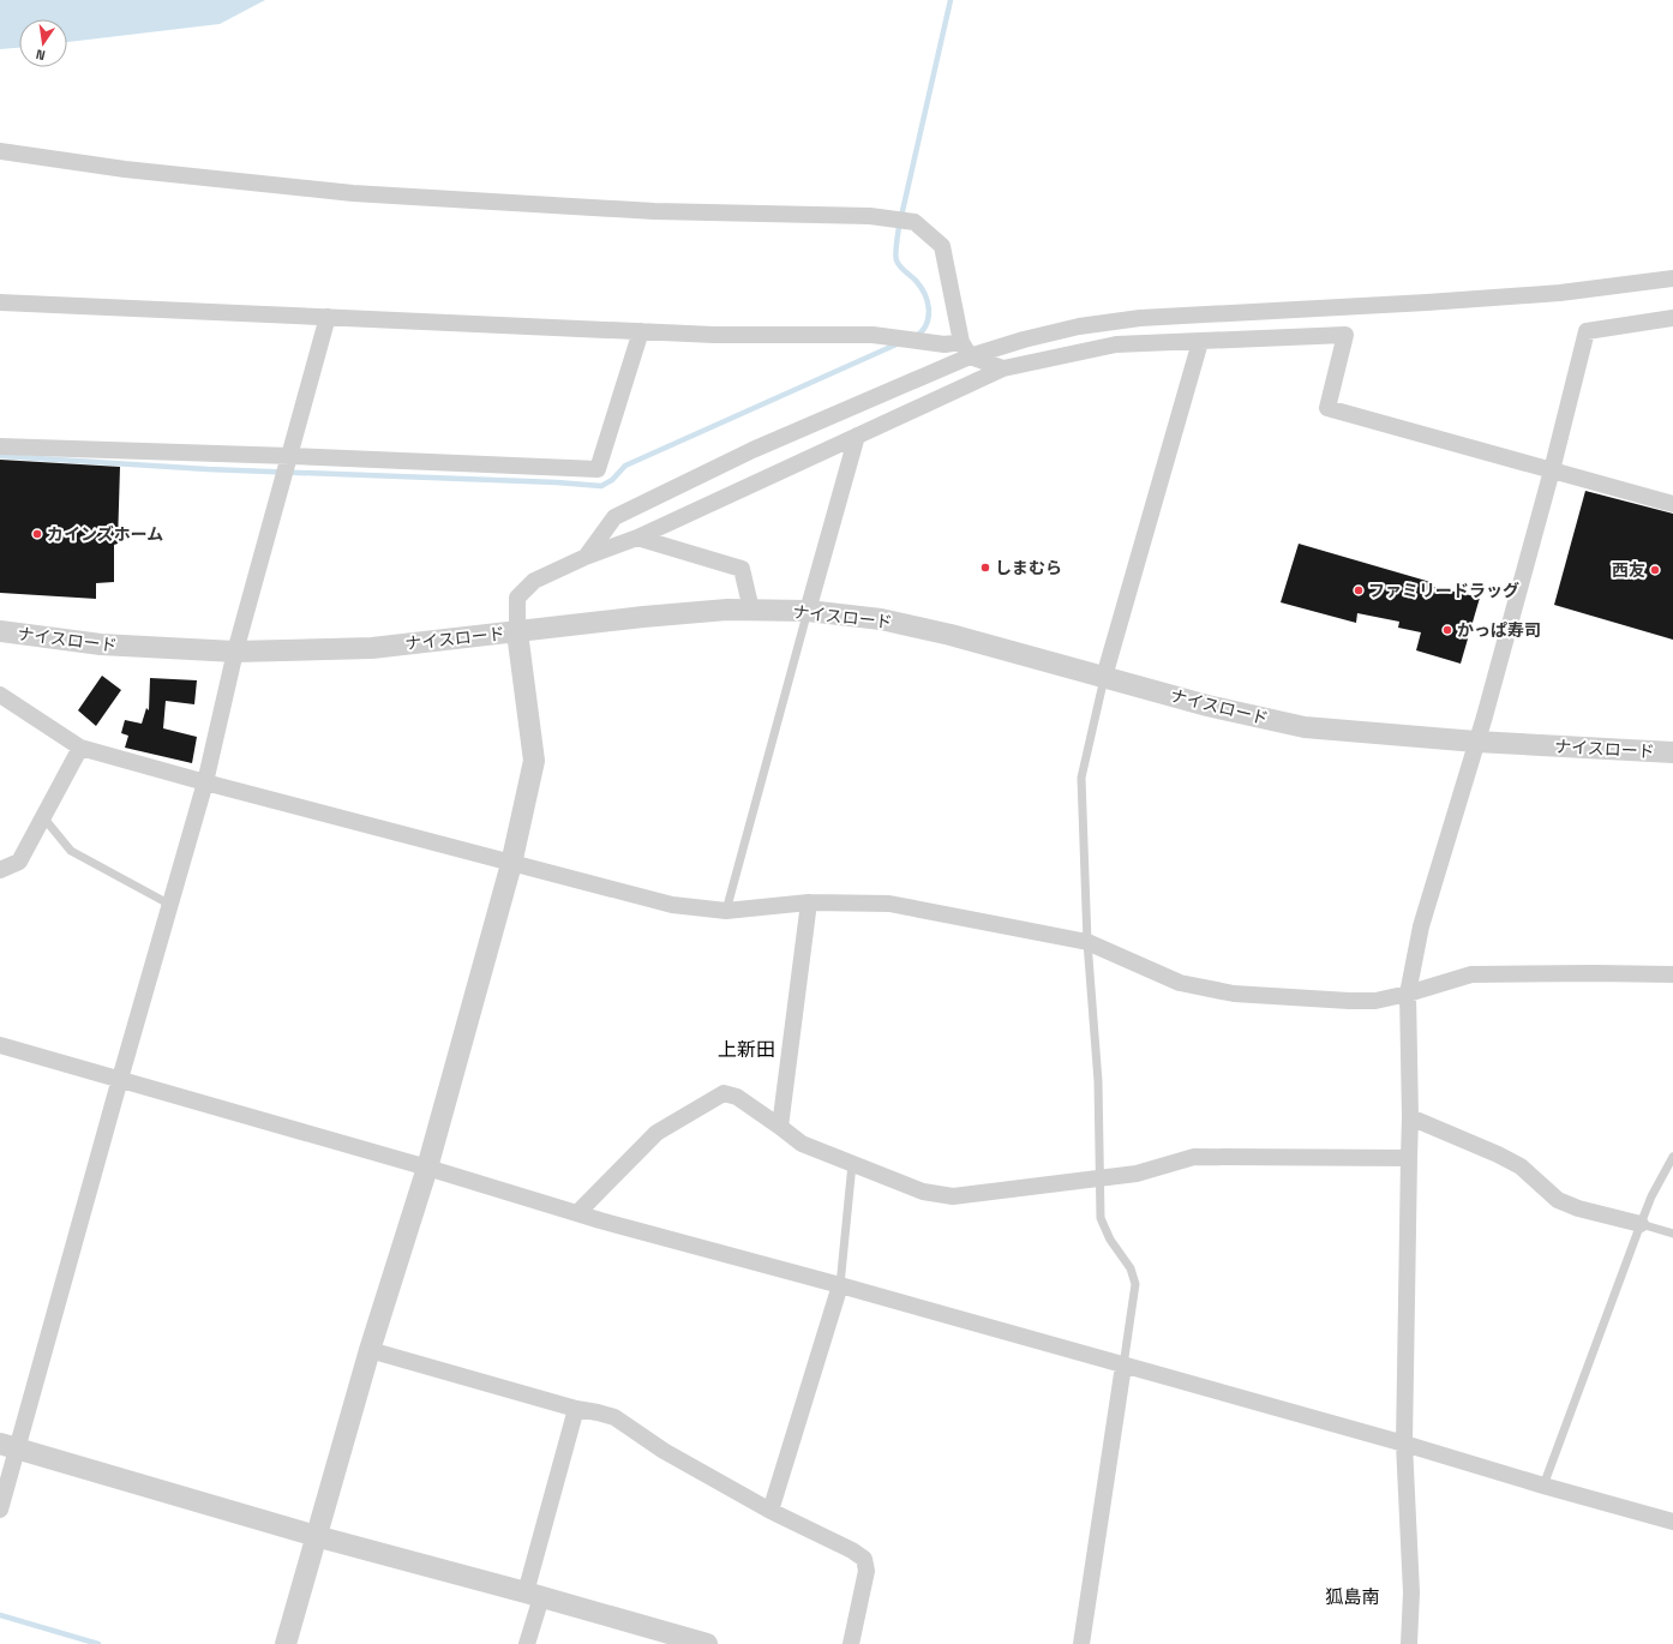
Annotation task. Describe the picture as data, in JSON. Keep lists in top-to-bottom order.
{
  "streets": {
    "street": ["ナイスロード"]
  },
  "districts": ["上新田", "狐島南"],
  "places": [
    "カインズホーム",
    "しまむら",
    "西友",
    "ファミリードラッグ",
    "かっぱ寿司"
  ],
  "north": "bottom"
}
